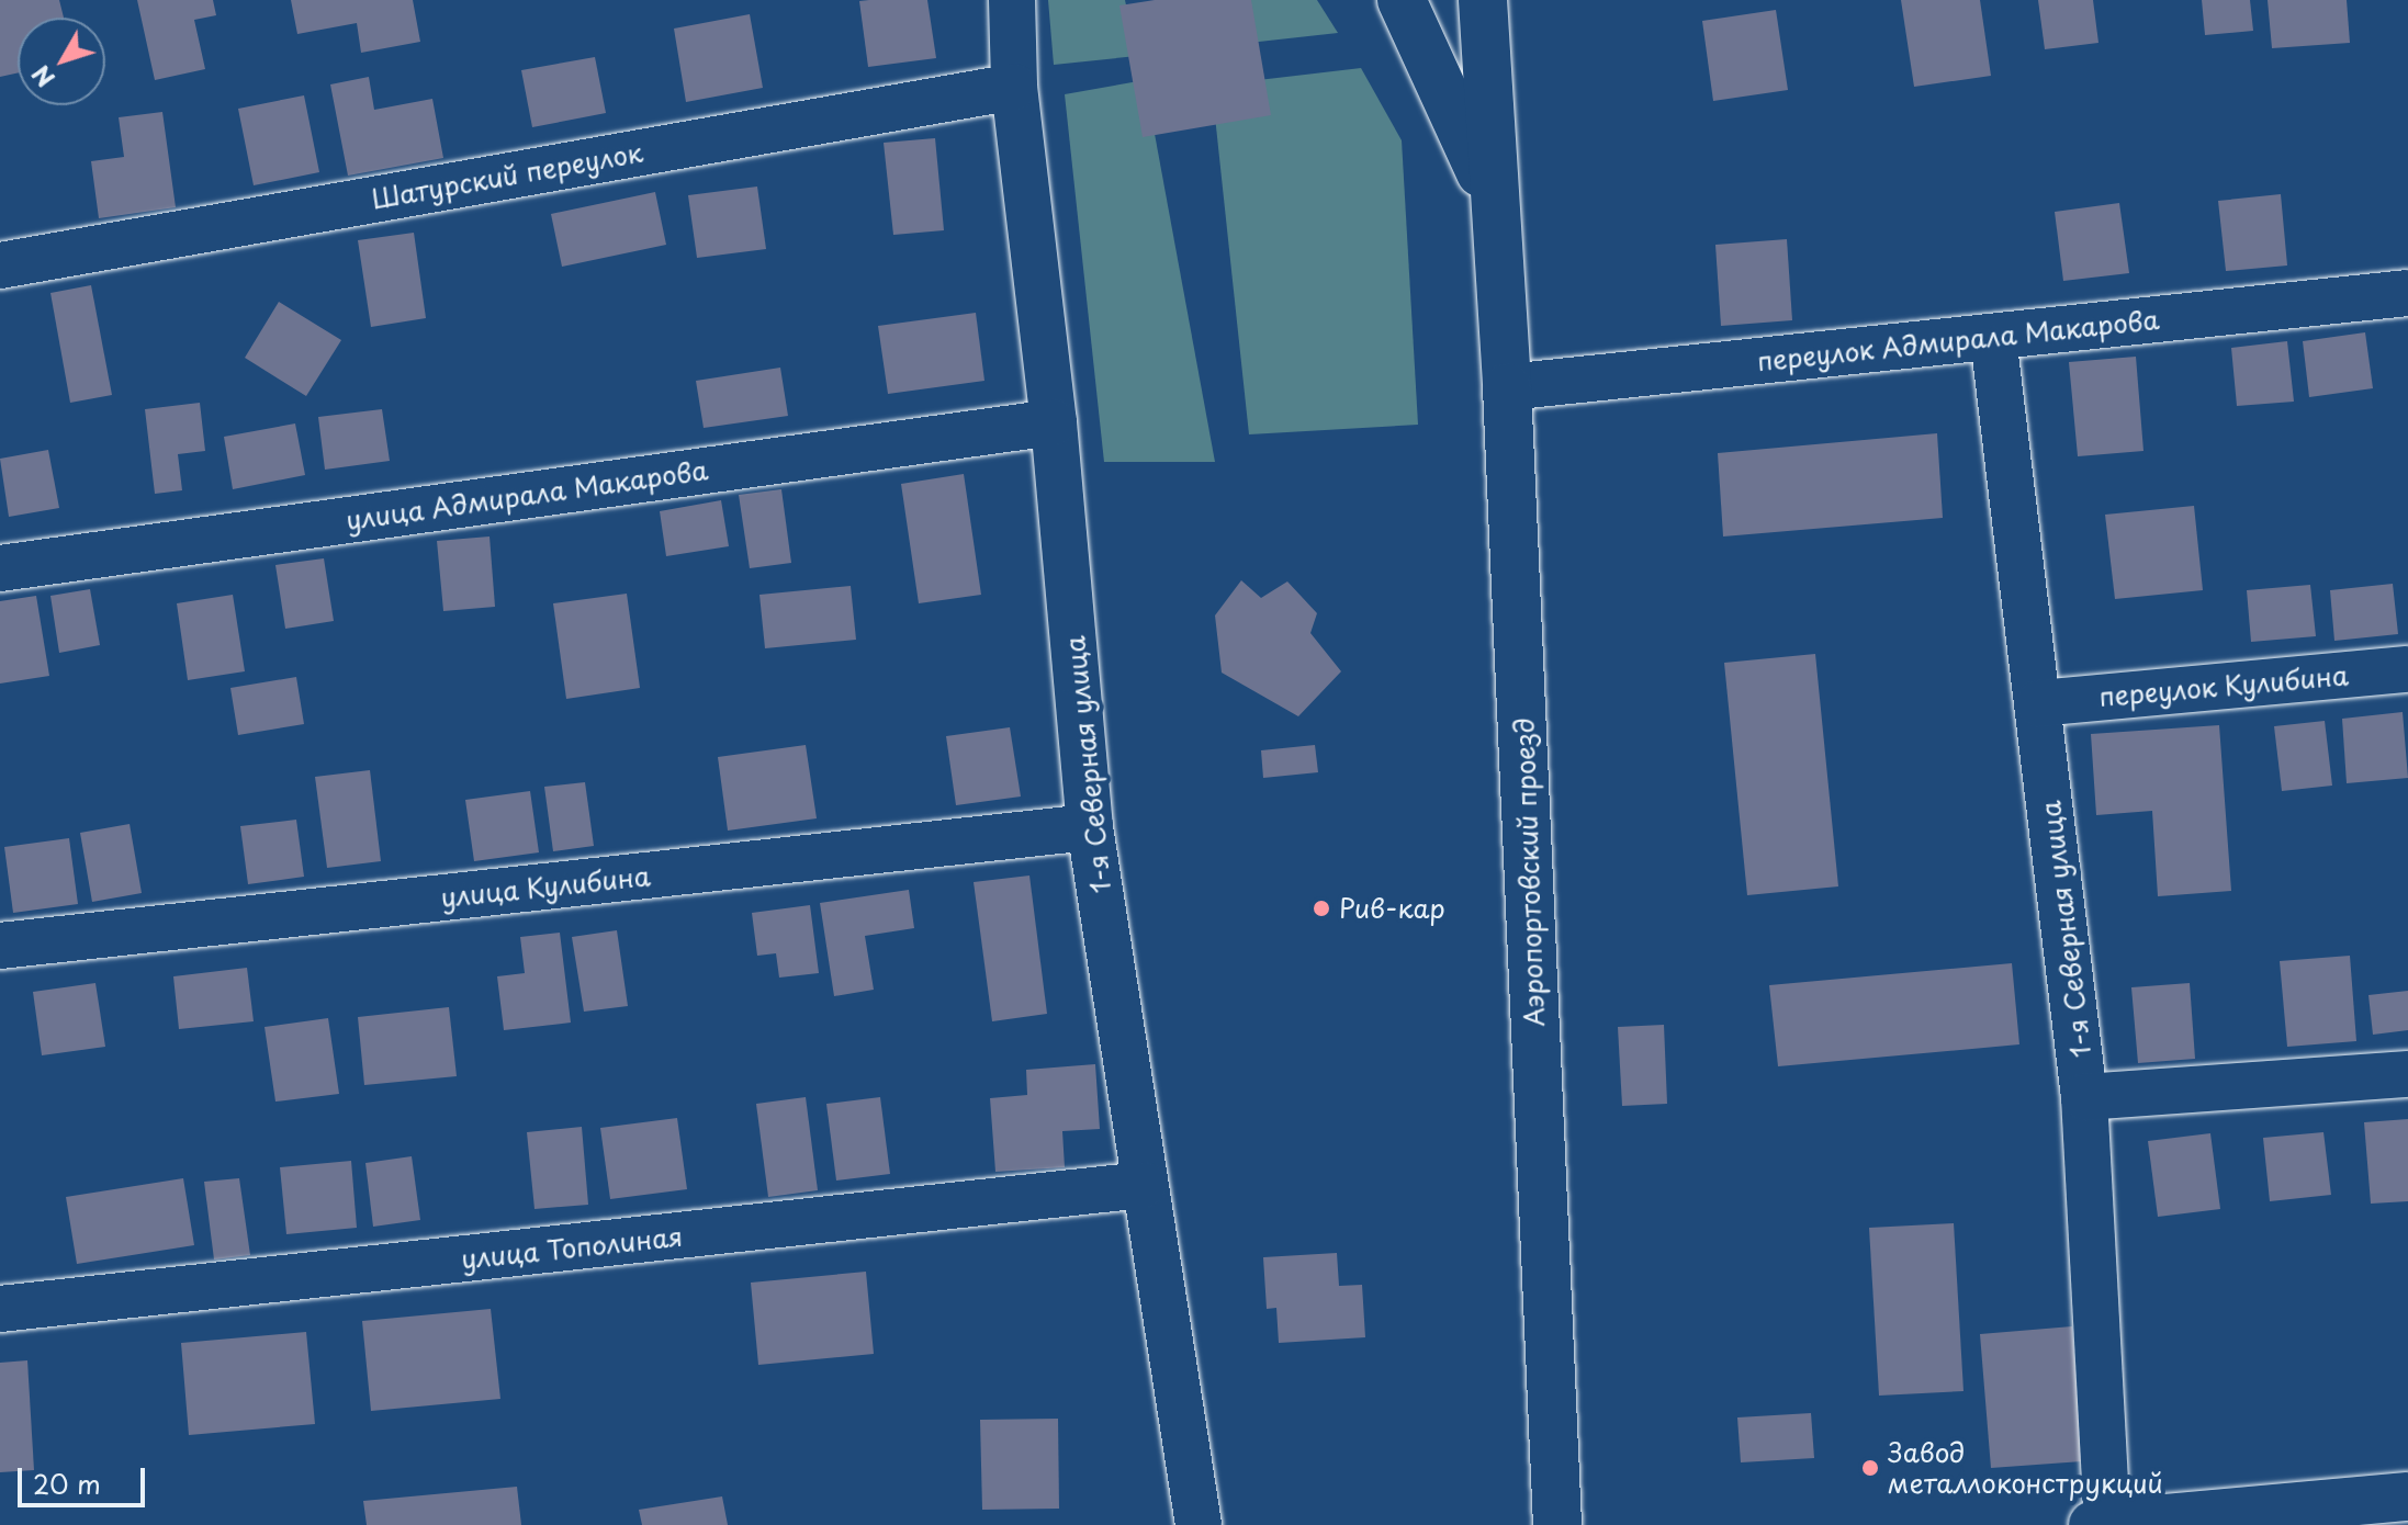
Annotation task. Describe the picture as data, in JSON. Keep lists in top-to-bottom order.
{
  "streets": {
    "main road": ["Аэропортовский проезд"],
    "street": [
      "Шатурский переулок",
      "переулок Адмирала Макарова",
      "улица Адмирала Макарова",
      "переулок Кулибина",
      "1-я Северная улица",
      "улица Кулибина",
      "улица Тополиная"
    ]
  },
  "crossings": [
    ["Шатурский переулок", "1-я Северная улица"],
    ["переулок Адмирала Макарова", "1-я Северная улица"],
    ["переулок Адмирала Макарова", "Аэропортовский проезд"],
    ["улица Адмирала Макарова", "1-я Северная улица"],
    ["переулок Кулибина", "1-я Северная улица"],
    ["1-я Северная улица", "улица Кулибина"],
    ["1-я Северная улица", "улица Тополиная"]
  ],
  "places": ["Рив-кар", "Завод металлоконструкций"],
  "scale_bar": "20 m",
  "north": "bottom left"
}
